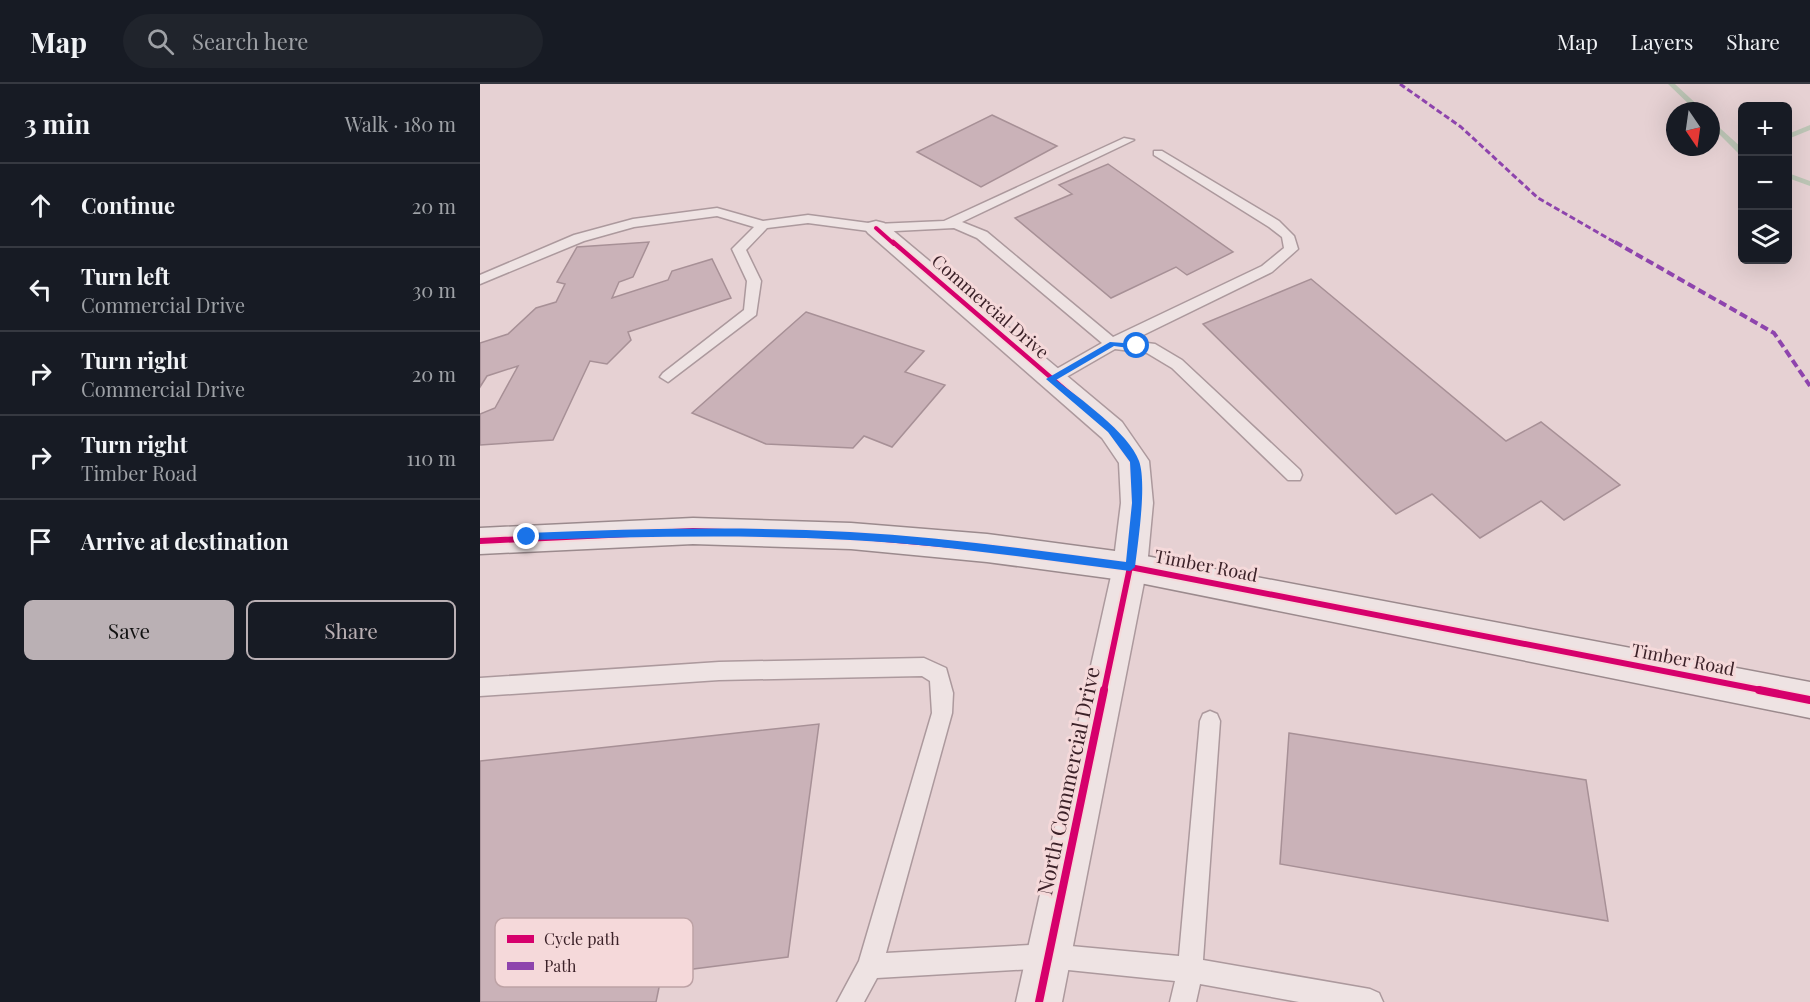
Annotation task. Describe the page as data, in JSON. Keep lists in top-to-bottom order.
{
  "streets": {
    "street": ["Commercial Drive", "Timber Road", "North Commercial Drive"]
  },
  "crossings": [
    ["Commercial Drive", "Timber Road"],
    ["Commercial Drive", "North Commercial Drive"],
    ["Timber Road", "North Commercial Drive"]
  ],
  "legend": ["Cycle path", "Path"],
  "north": "bottom",
  "page": {
    "header": "Map",
    "search": "Search here",
    "nav": ["Map", "Layers", "Share"],
    "heading": ["3 min", "Walk · 180 m"],
    "map_buttons": ["+", "−"],
    "list": [
      ["Continue", "20 m"],
      ["Turn left", "Commercial Drive", "30 m"],
      ["Turn right", "Commercial Drive", "20 m"],
      ["Turn right", "Timber Road", "110 m"],
      "Arrive at destination"
    ],
    "buttons": ["Save", "Share"]
  }
}
